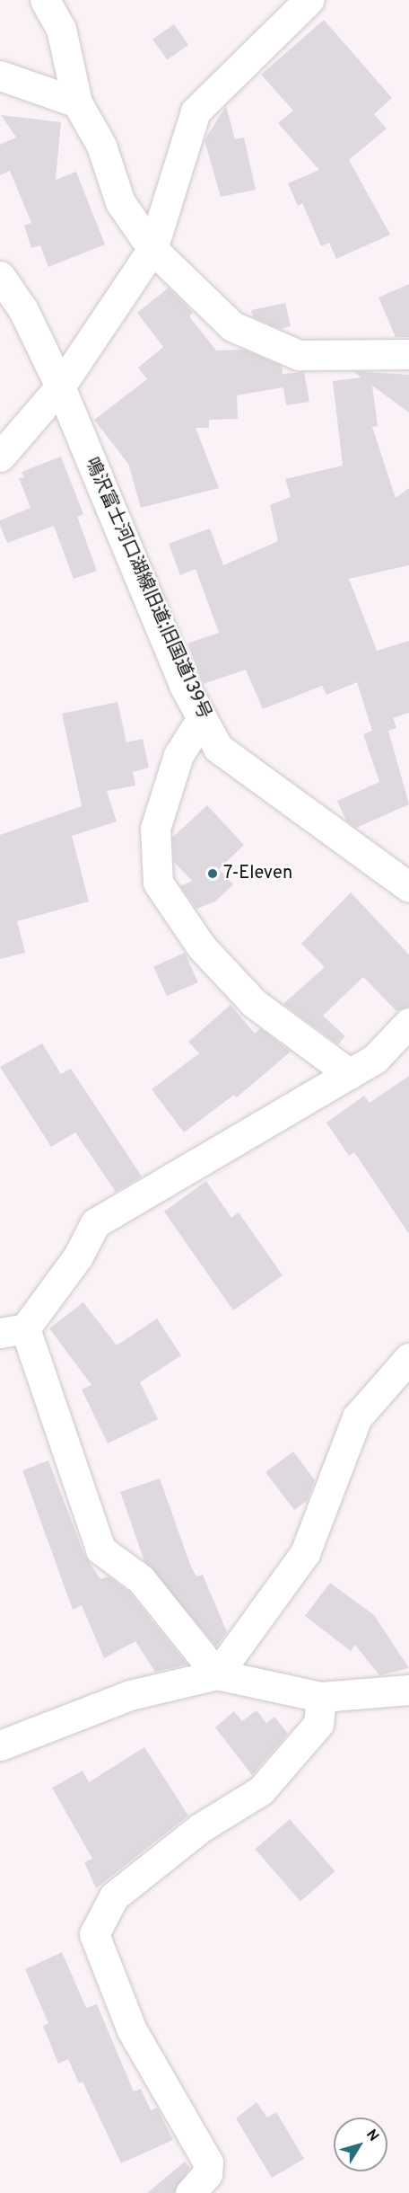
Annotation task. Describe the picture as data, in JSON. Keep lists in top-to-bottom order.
{
  "streets": {
    "street": ["鳴沢富士河口湖線旧道;旧国道139号"]
  },
  "places": ["7-Eleven"],
  "north": "top right"
}
